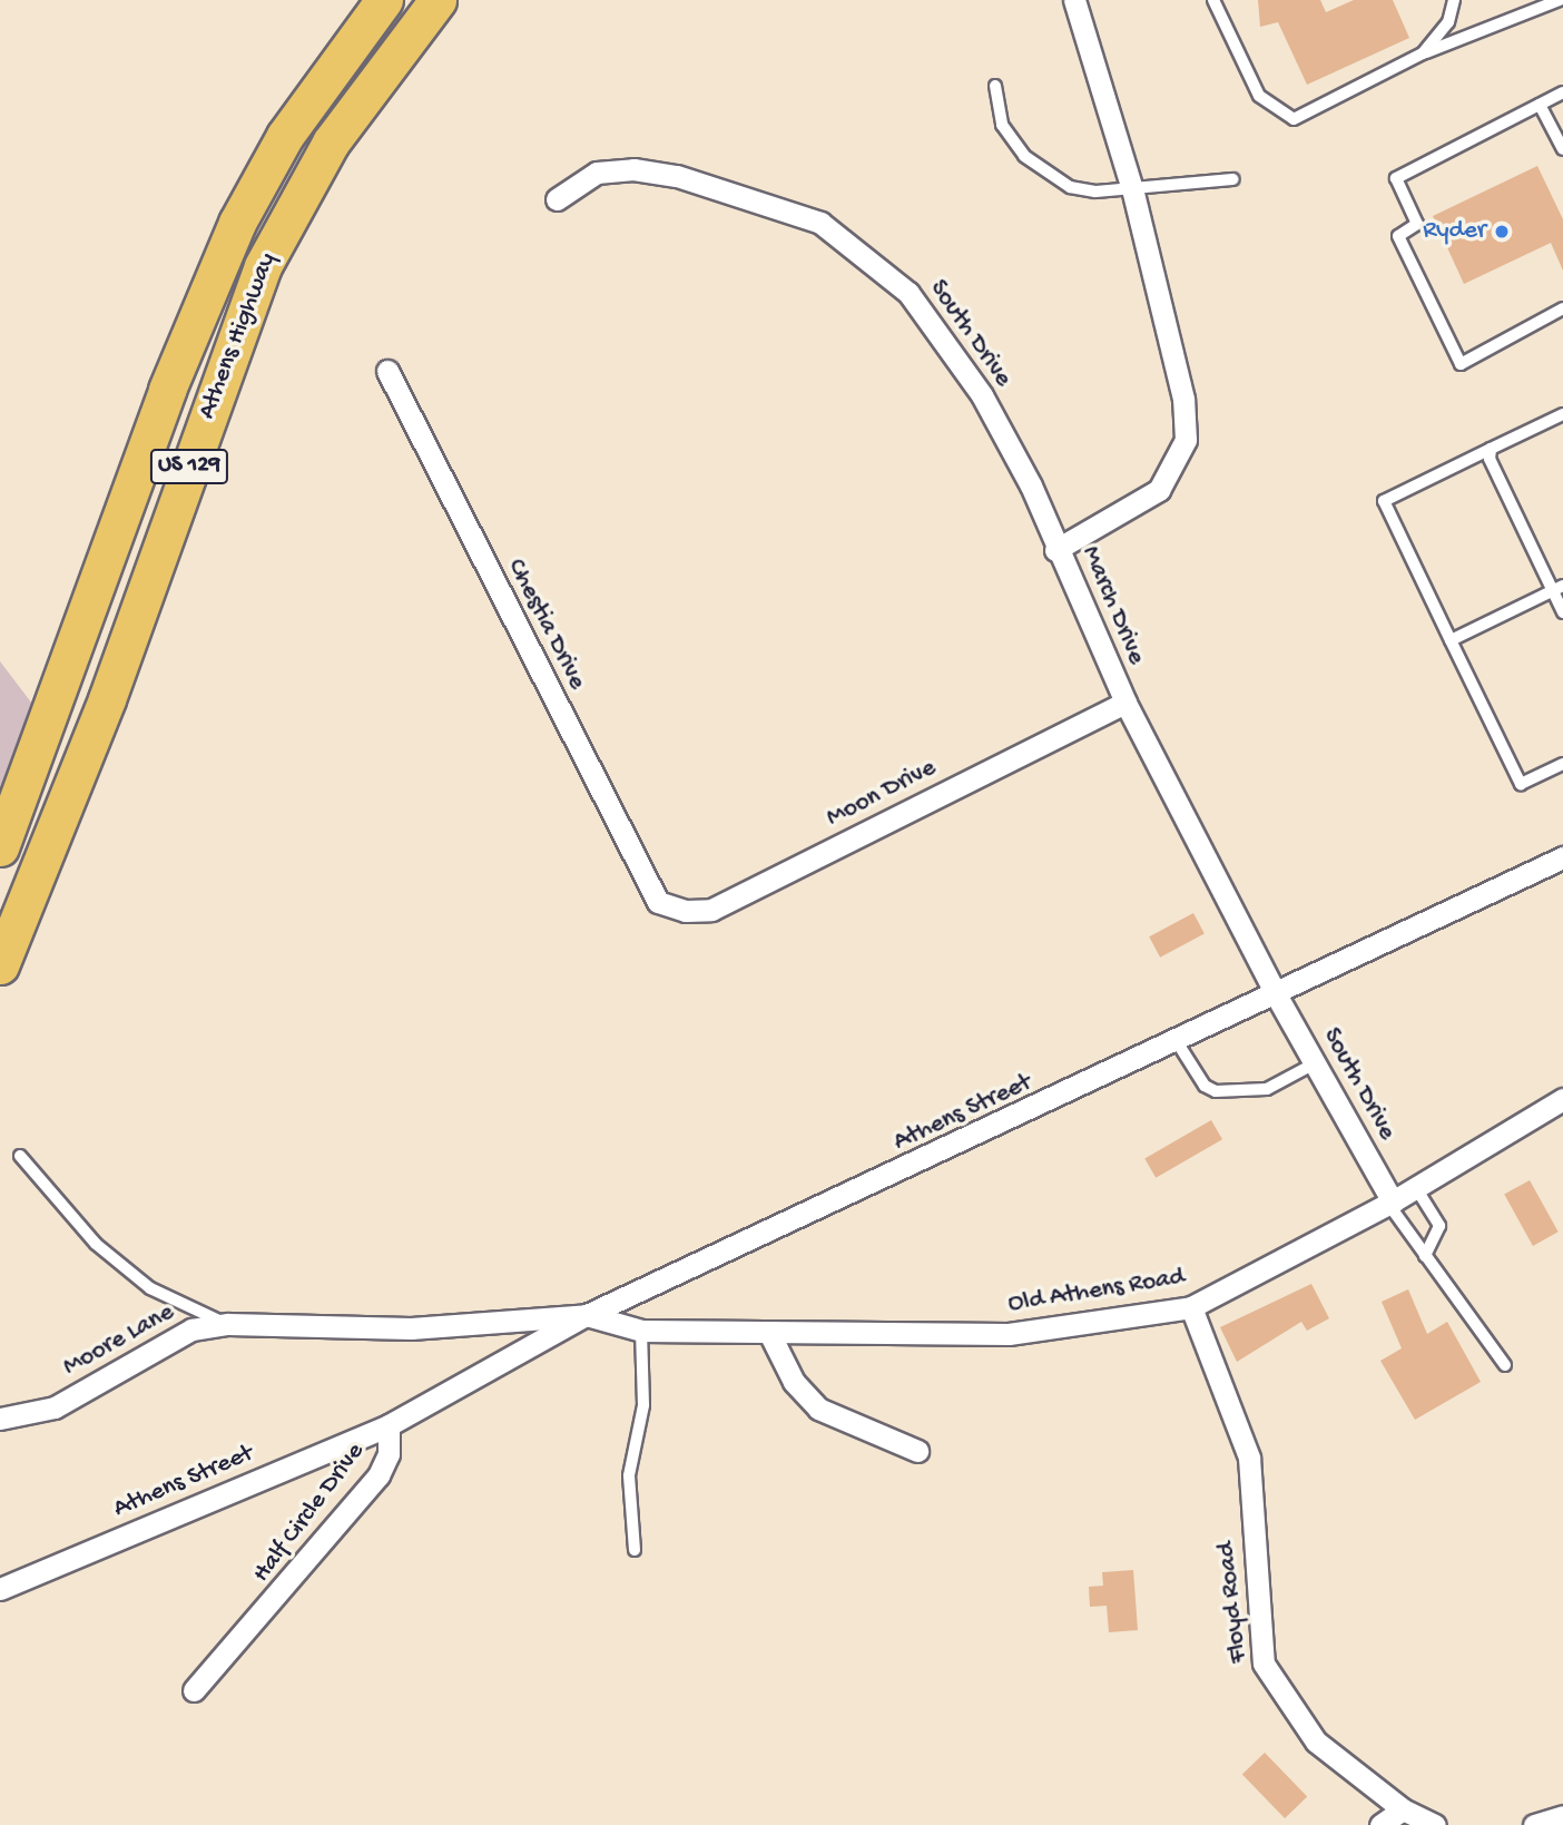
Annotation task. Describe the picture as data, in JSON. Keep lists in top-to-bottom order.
{
  "streets": {
    "highway": ["Athens Highway", "US 129"],
    "street": [
      "South Drive",
      "March Drive",
      "Chestia Drive",
      "Moon Drive",
      "Athens Street",
      "Old Athens Road",
      "Moore Lane",
      "Half Circle Drive",
      "Floyd Road"
    ]
  },
  "crossings": [
    ["South Drive", "March Drive"],
    ["South Drive", "Athens Street"],
    ["South Drive", "Old Athens Road"],
    ["March Drive", "Moon Drive"],
    ["March Drive", "Athens Street"],
    ["Chestia Drive", "Moon Drive"],
    ["Athens Street", "Old Athens Road"],
    ["Athens Street", "Moore Lane"],
    ["Athens Street", "Half Circle Drive"],
    ["Old Athens Road", "Half Circle Drive"],
    ["Old Athens Road", "Floyd Road"]
  ],
  "places": ["Ryder"]
}
